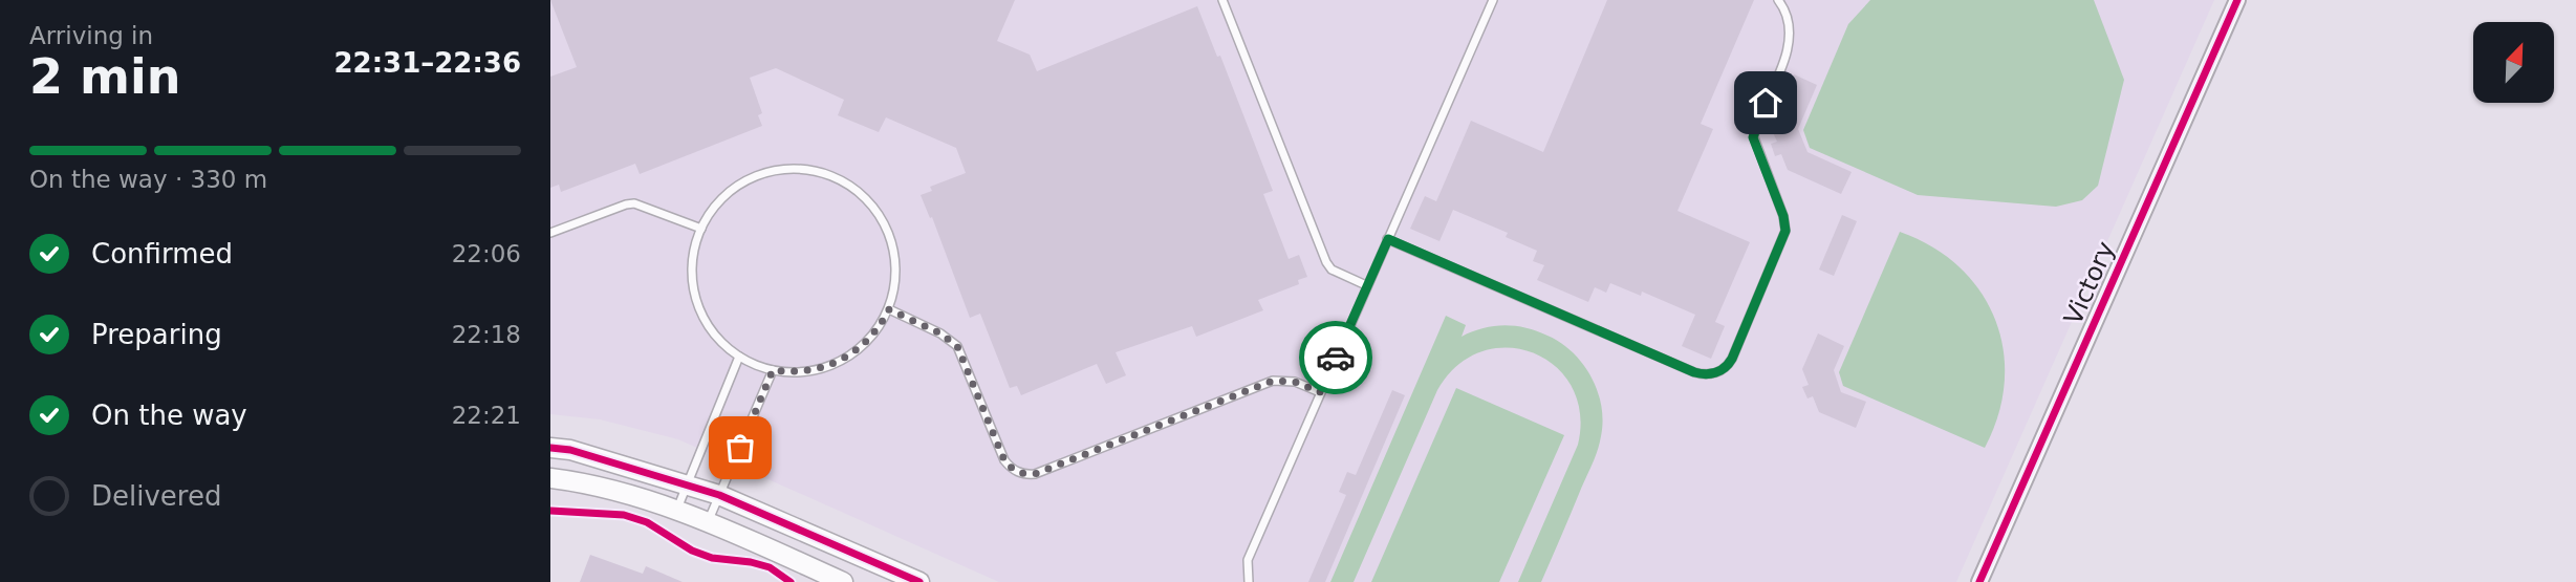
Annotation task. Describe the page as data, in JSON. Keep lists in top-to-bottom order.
{
  "streets": {
    "street": ["Victory"]
  },
  "north": "top right",
  "page": {
    "heading": ["2 min", "Arriving in", "22:31–22:36"],
    "bar": "On the way · 330 m",
    "list": [
      ["Confirmed", "22:06"],
      ["Preparing", "22:18"],
      ["On the way", "22:21"],
      "Delivered"
    ]
  }
}
